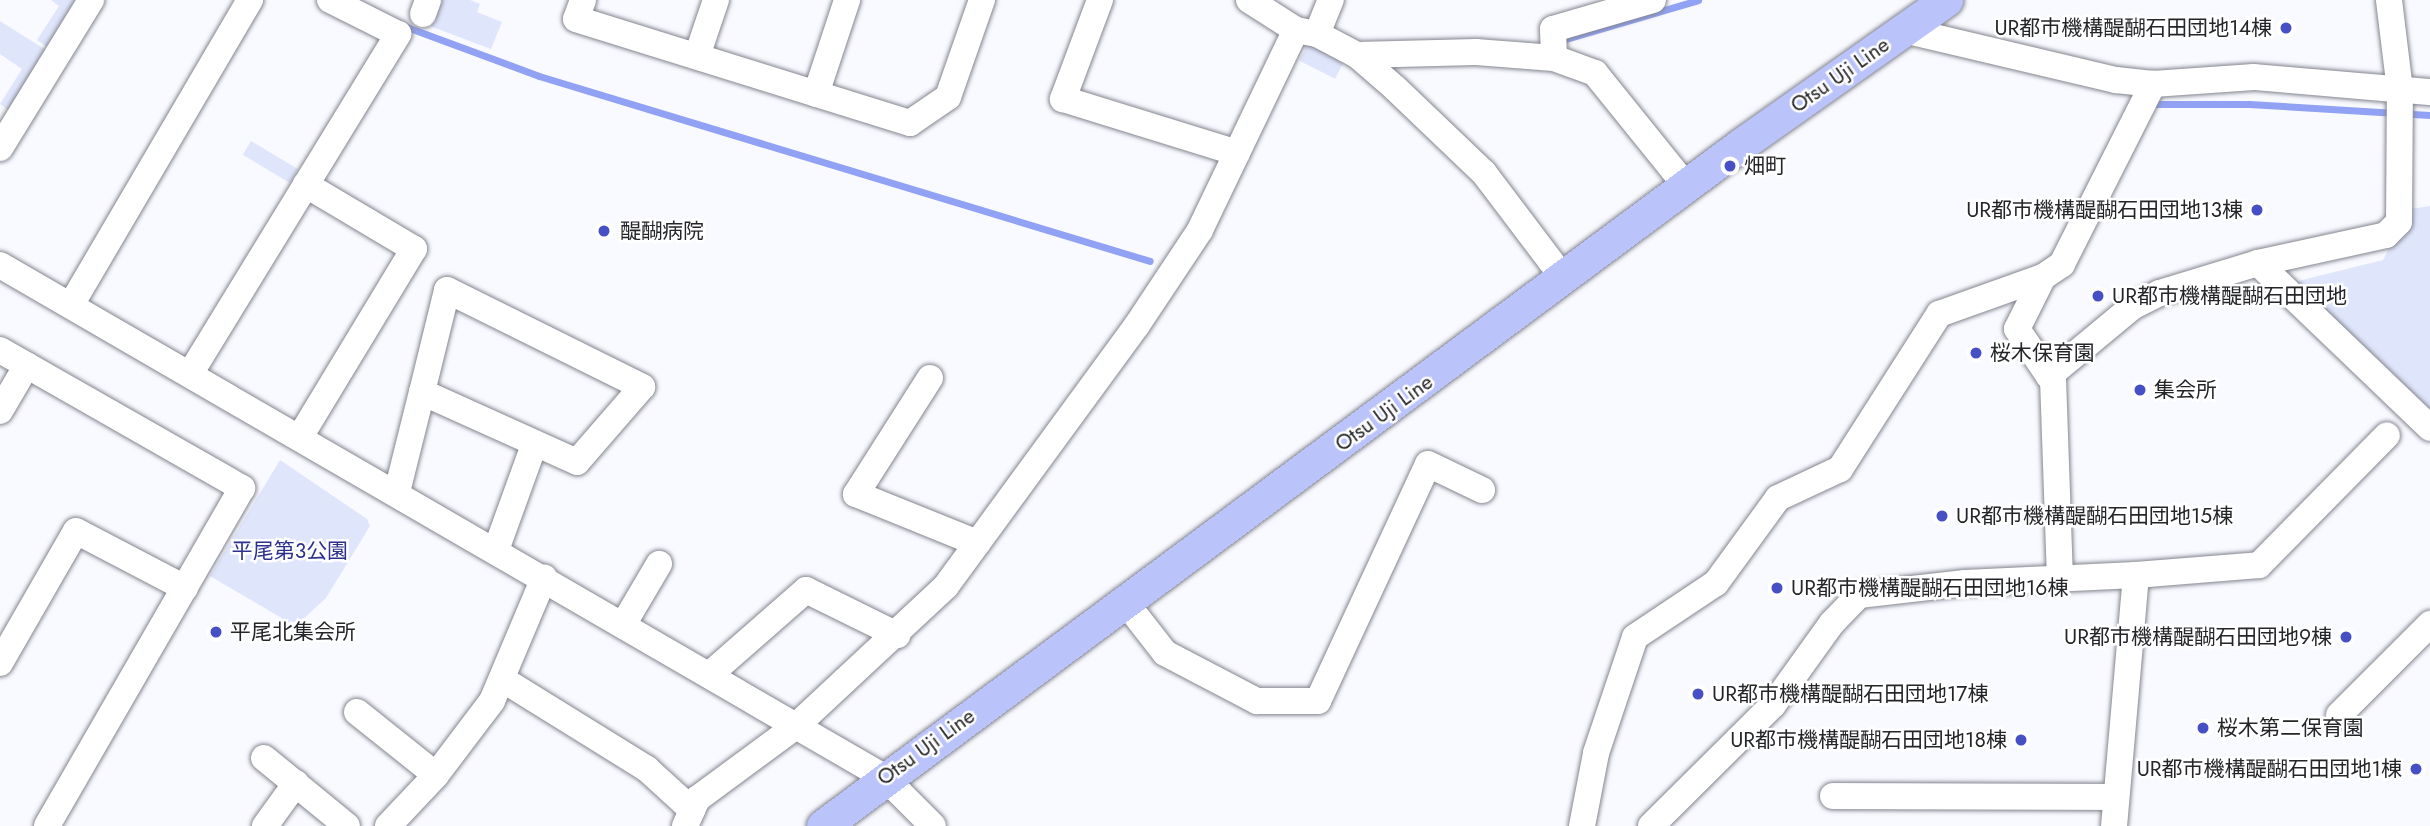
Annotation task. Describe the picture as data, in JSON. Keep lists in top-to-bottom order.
{
  "streets": {
    "main road": ["Otsu Uji Line"]
  },
  "parks": ["平尾第3公園"],
  "places": [
    "UR都市機構醍醐石田団地14棟",
    "畑町",
    "UR都市機構醍醐石田団地13棟",
    "醍醐病院",
    "UR都市機構醍醐石田団地",
    "桜木保育園",
    "集会所",
    "UR都市機構醍醐石田団地15棟",
    "UR都市機構醍醐石田団地16棟",
    "平尾北集会所",
    "UR都市機構醍醐石田団地9棟",
    "UR都市機構醍醐石田団地17棟",
    "桜木第二保育園",
    "UR都市機構醍醐石田団地18棟",
    "UR都市機構醍醐石田団地1棟"
  ]
}
